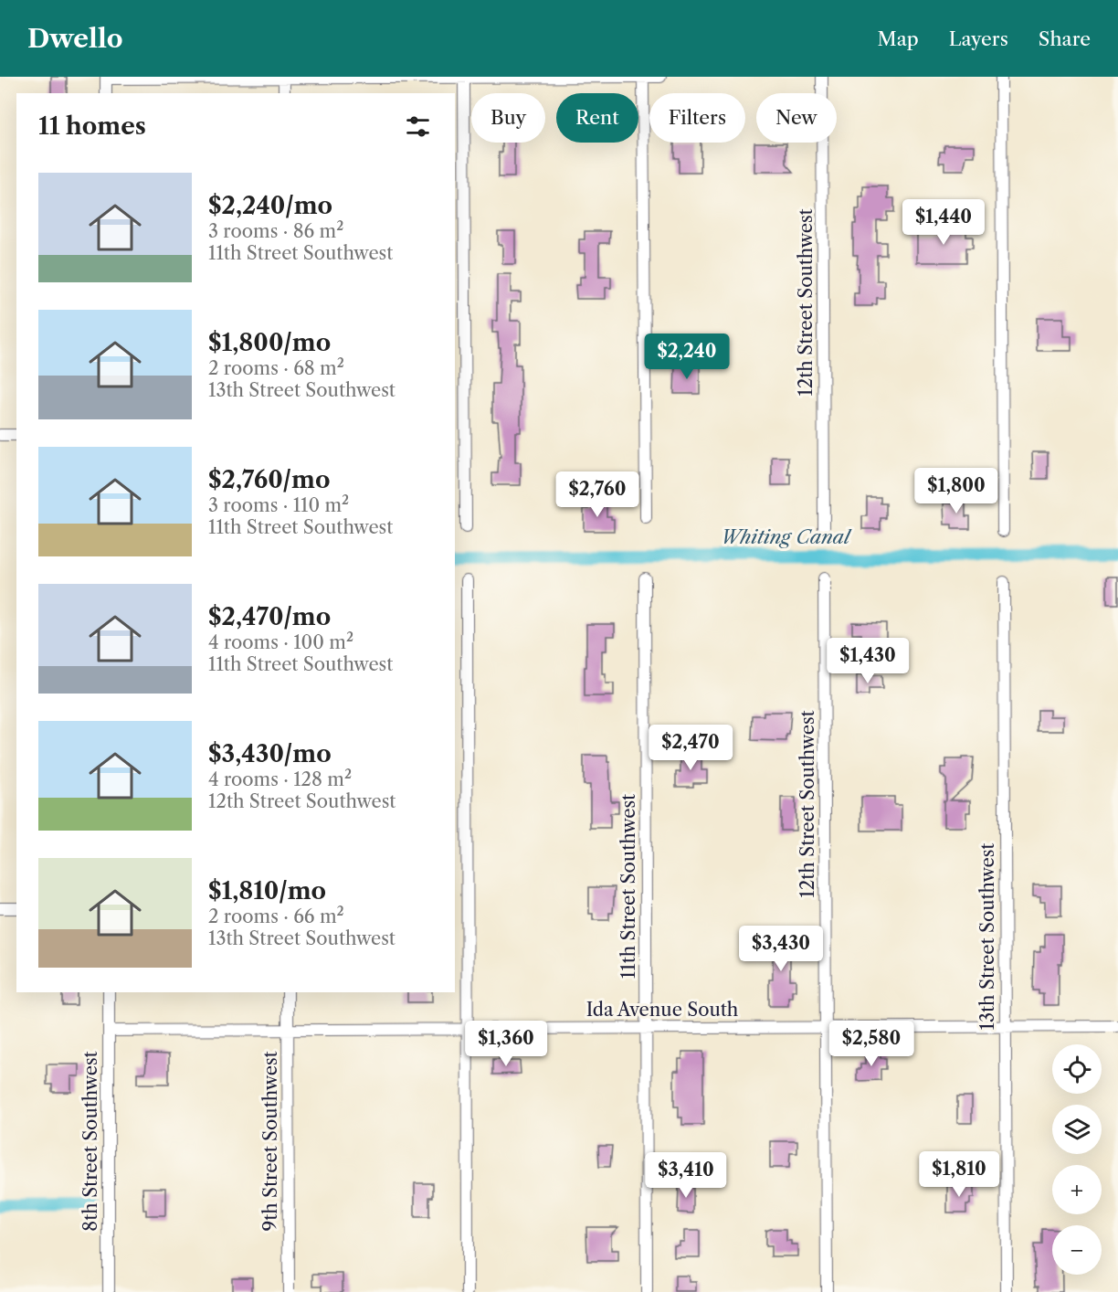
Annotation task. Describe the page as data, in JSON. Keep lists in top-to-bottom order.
{
  "streets": {
    "street": [
      "12th Street Southwest",
      "11th Street Southwest",
      "13th Street Southwest",
      "Ida Avenue South",
      "8th Street Southwest",
      "9th Street Southwest"
    ]
  },
  "crossings": [
    ["12th Street Southwest", "Ida Avenue South"],
    ["11th Street Southwest", "Ida Avenue South"],
    ["13th Street Southwest", "Ida Avenue South"],
    ["Ida Avenue South", "8th Street Southwest"],
    ["Ida Avenue South", "9th Street Southwest"]
  ],
  "water": ["Whiting Canal"],
  "page": {
    "header": "Dwello",
    "nav": ["Map", "Layers", "Share"],
    "chip": [
      "Buy",
      "Rent",
      "Filters",
      "New"
    ],
    "heading": "11 homes",
    "list": [
      {
        "name": "$2,240/mo",
        "note": "3 rooms · 86 m² · 11th Street Southwest"
      },
      {
        "name": "$1,800/mo",
        "note": "2 rooms · 68 m² · 13th Street Southwest"
      },
      {
        "name": "$2,760/mo",
        "note": "3 rooms · 110 m² · 11th Street Southwest"
      },
      {
        "name": "$2,470/mo",
        "note": "4 rooms · 100 m² · 11th Street Southwest"
      },
      {
        "name": "$3,430/mo",
        "note": "4 rooms · 128 m² · 12th Street Southwest"
      },
      {
        "name": "$1,810/mo",
        "note": "2 rooms · 66 m² · 13th Street Southwest"
      }
    ],
    "price": [
      "$1,440",
      "$2,240",
      "$1,800",
      "$2,760",
      "$1,430",
      "$2,470",
      "$3,430",
      "$1,360",
      "$2,580",
      "$1,810",
      "$3,410"
    ],
    "map_buttons": ["+", "−"]
  }
}
